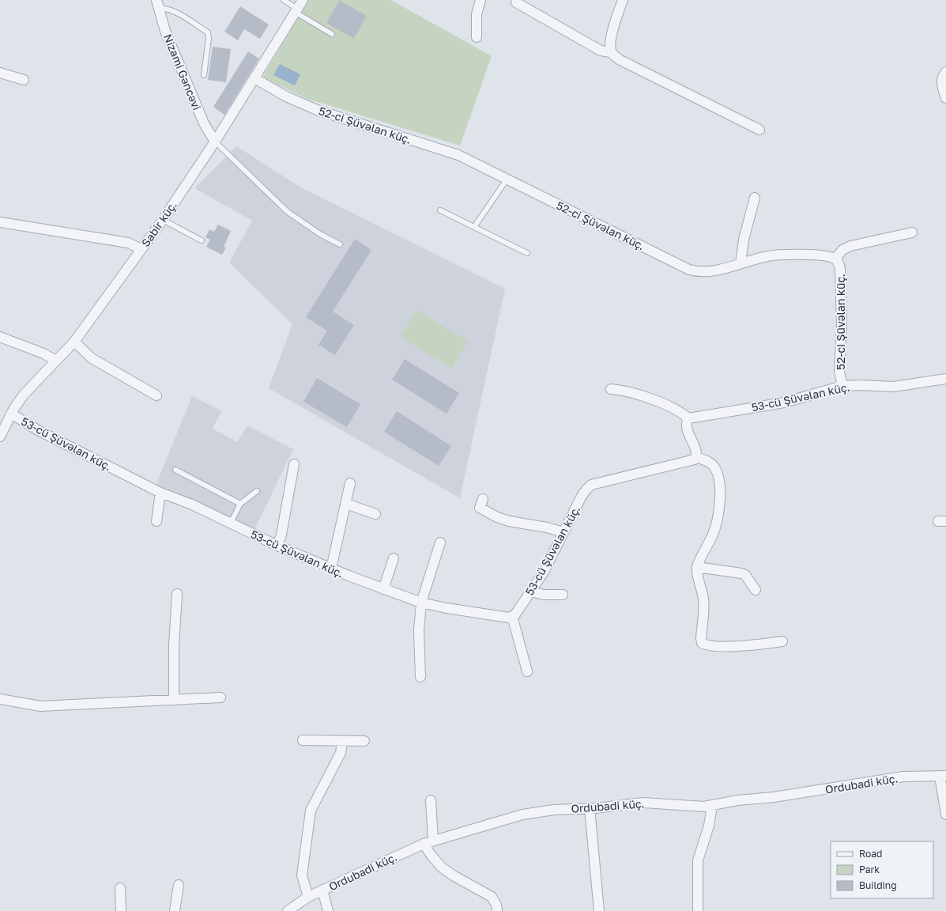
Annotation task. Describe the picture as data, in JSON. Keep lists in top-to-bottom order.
{
  "streets": {
    "street": [
      "Nizami Gəncəvi",
      "52-ci Şüvəlan küç.",
      "Sabir küç.",
      "53-cü Şüvəlan küç.",
      "Ordubadi küç."
    ]
  },
  "crossings": [
    ["Nizami Gəncəvi", "Sabir küç."],
    ["52-ci Şüvəlan küç.", "Sabir küç."],
    ["52-ci Şüvəlan küç.", "53-cü Şüvəlan küç."],
    ["Sabir küç.", "53-cü Şüvəlan küç."]
  ],
  "legend": ["Road", "Park", "Building"]
}
